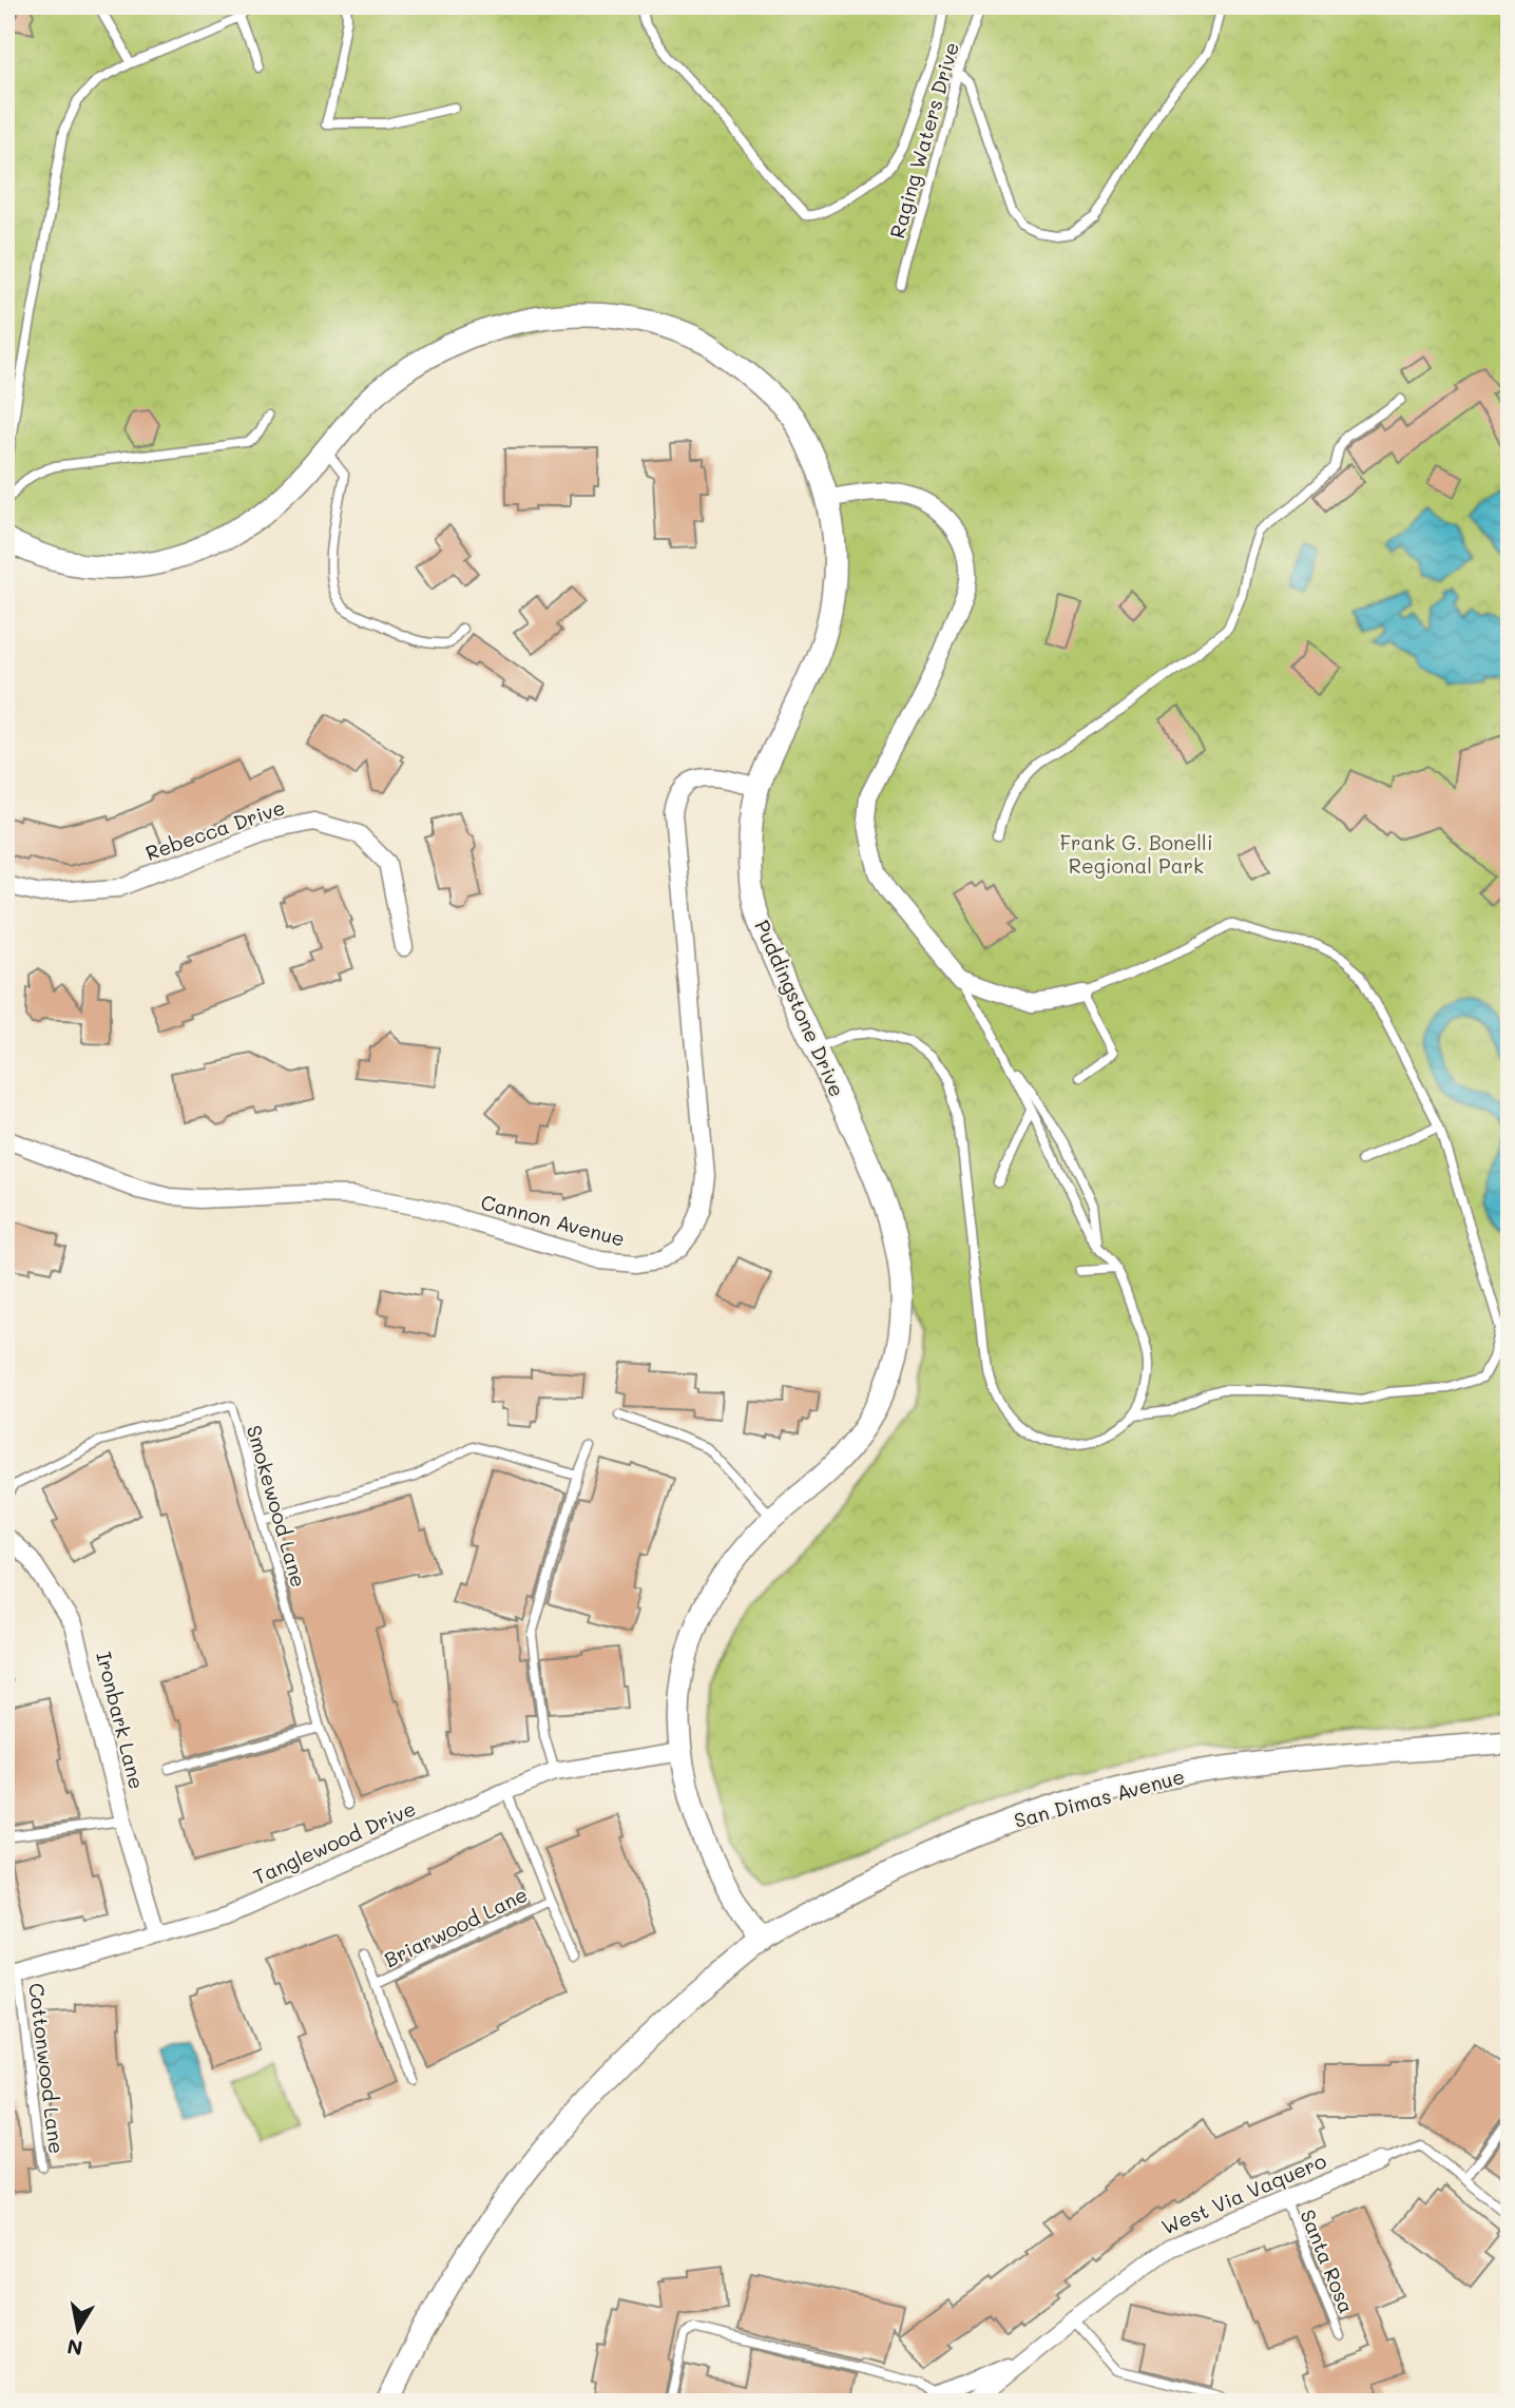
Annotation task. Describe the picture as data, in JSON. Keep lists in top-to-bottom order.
{
  "streets": {
    "street": [
      "Rebecca Drive",
      "Puddingstone Drive",
      "Cannon Avenue",
      "Ironbark Lane",
      "San Dimas Avenue",
      "Tanglewood Drive",
      "West Via Vaquero"
    ],
    "lane": [
      "Raging Waters Drive",
      "Smokewood Lane",
      "Briarwood Lane",
      "Cottonwood Lane",
      "Santa Rosa"
    ]
  },
  "crossings": [
    ["Puddingstone Drive", "Cannon Avenue"],
    ["Puddingstone Drive", "San Dimas Avenue"],
    ["Puddingstone Drive", "Tanglewood Drive"],
    ["Ironbark Lane", "Tanglewood Drive"],
    ["Tanglewood Drive", "Briarwood Lane"],
    ["Tanglewood Drive", "Cottonwood Lane"],
    ["West Via Vaquero", "Santa Rosa"]
  ],
  "parks": ["Frank G. Bonelli Regional Park"],
  "north": "bottom"
}
